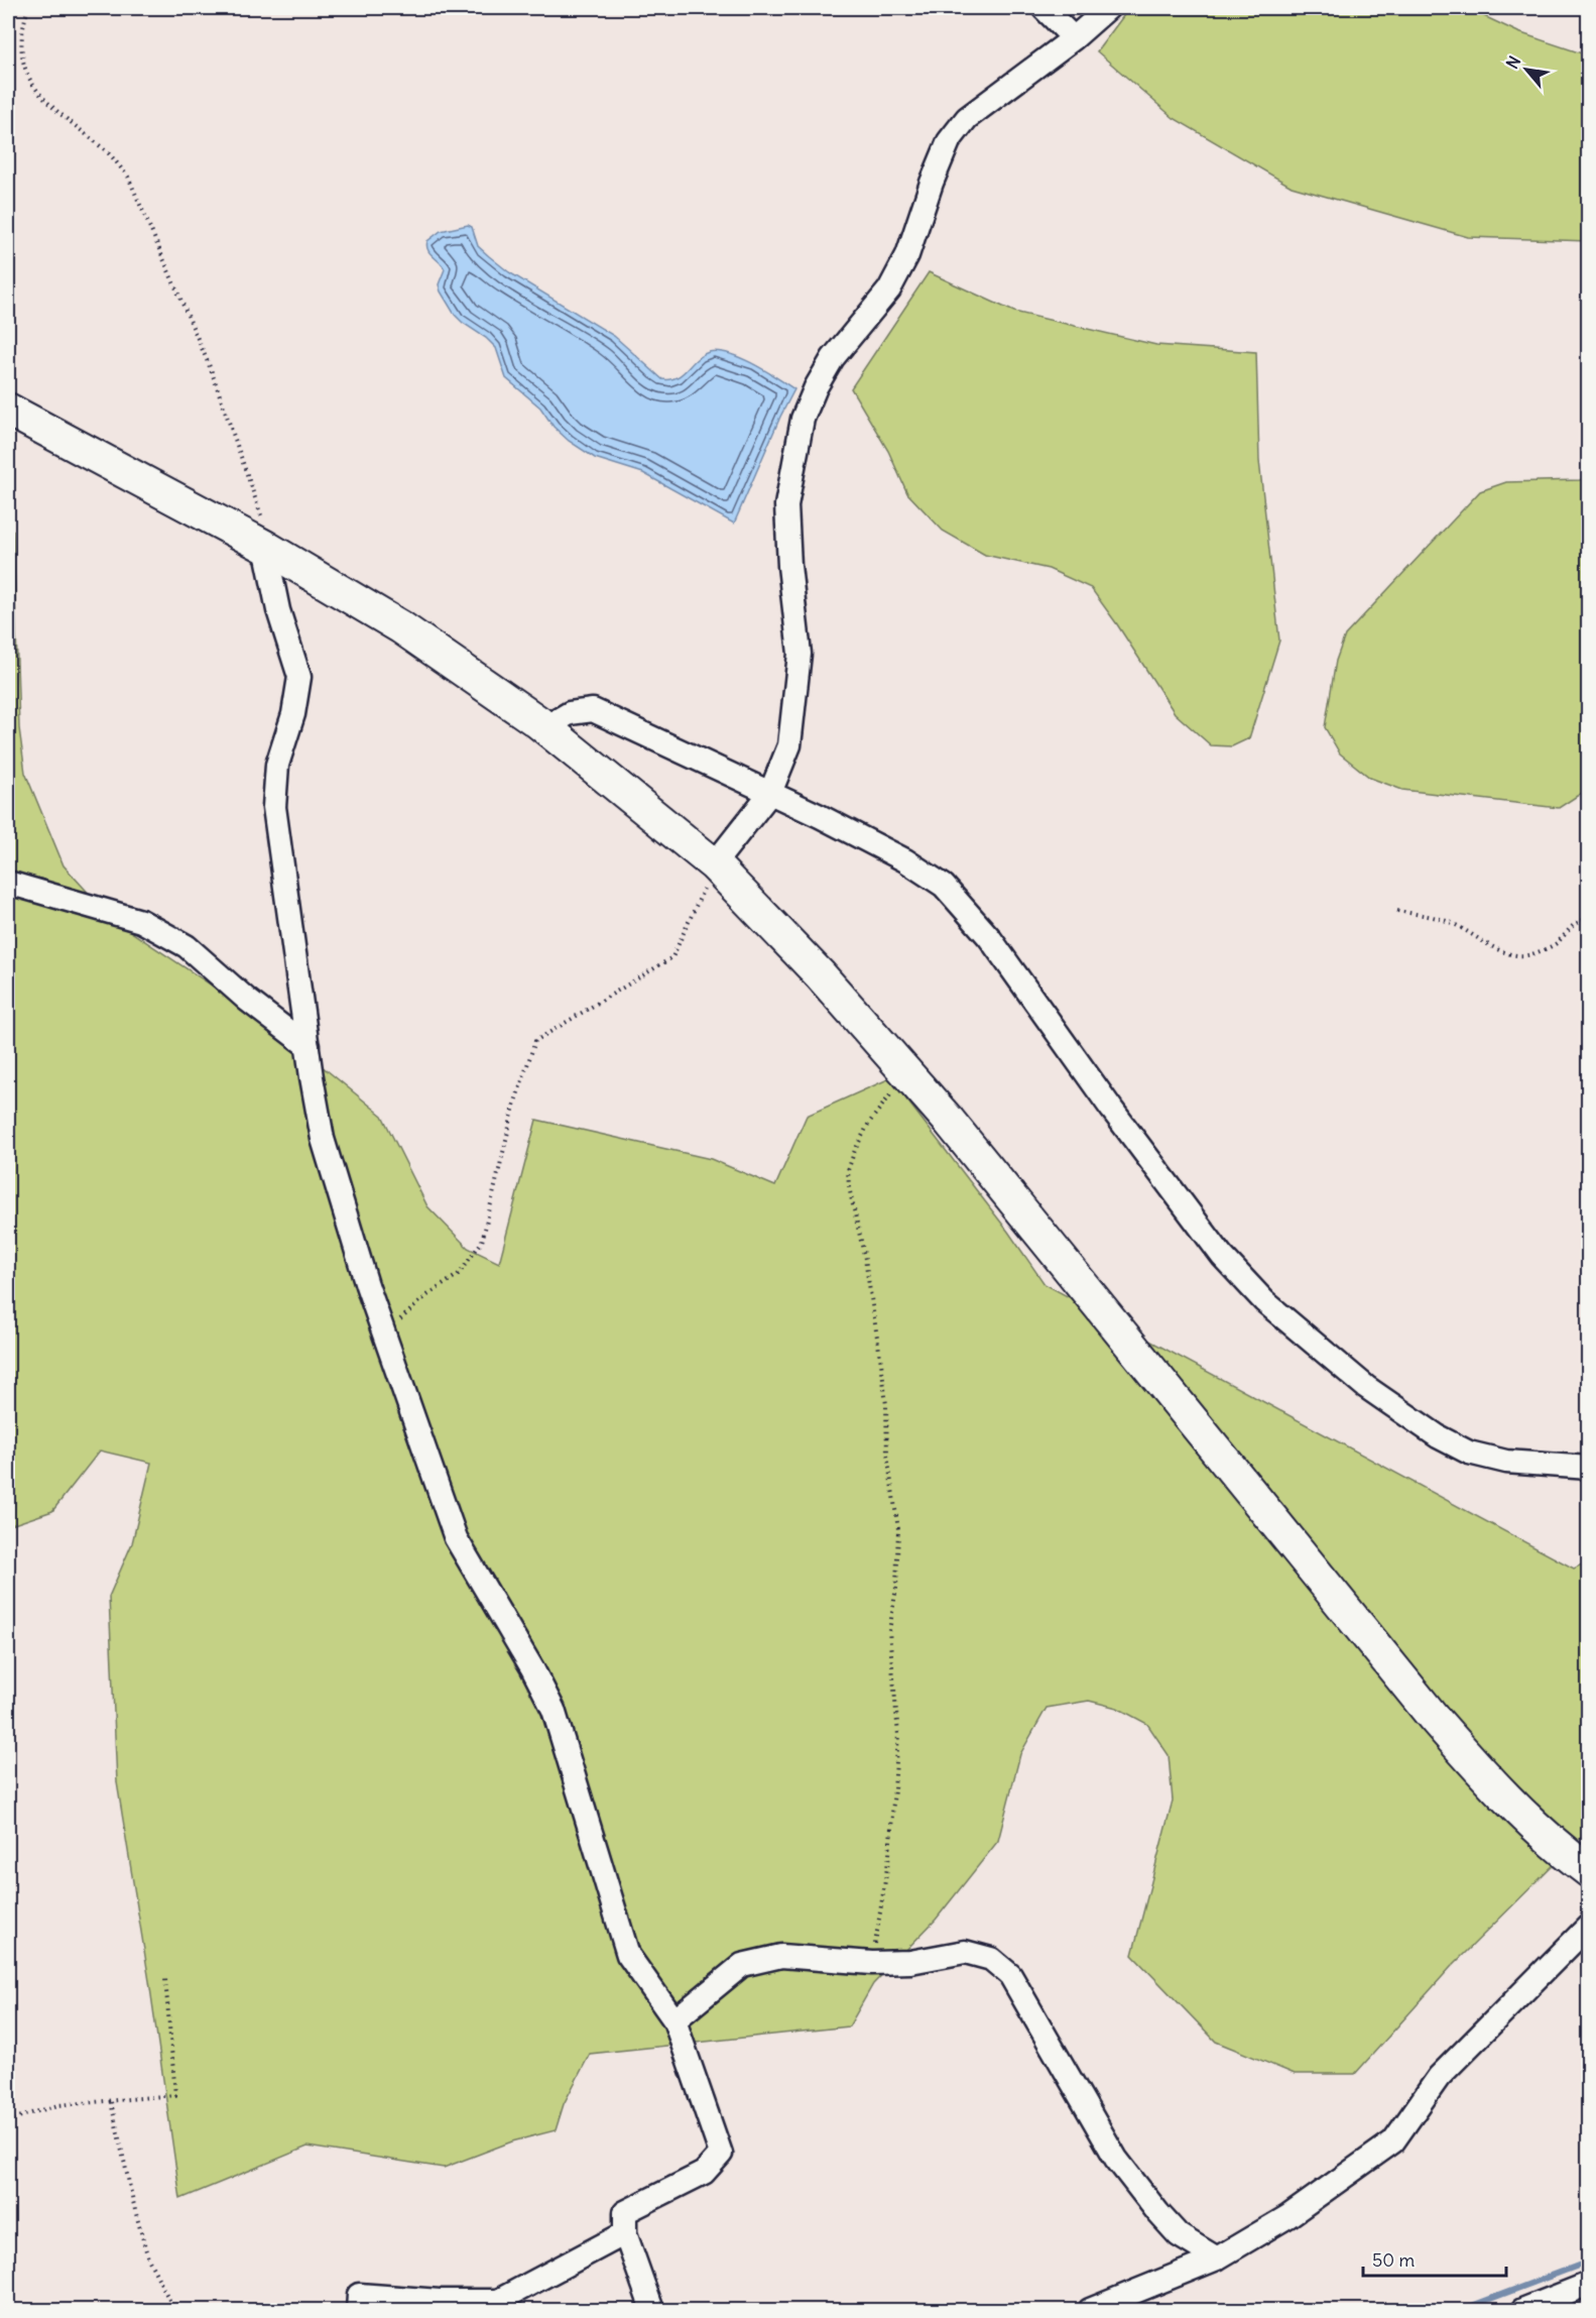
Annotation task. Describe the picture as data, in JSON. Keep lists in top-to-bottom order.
{
  "scale_bar": "50 m",
  "north": "top left"
}
